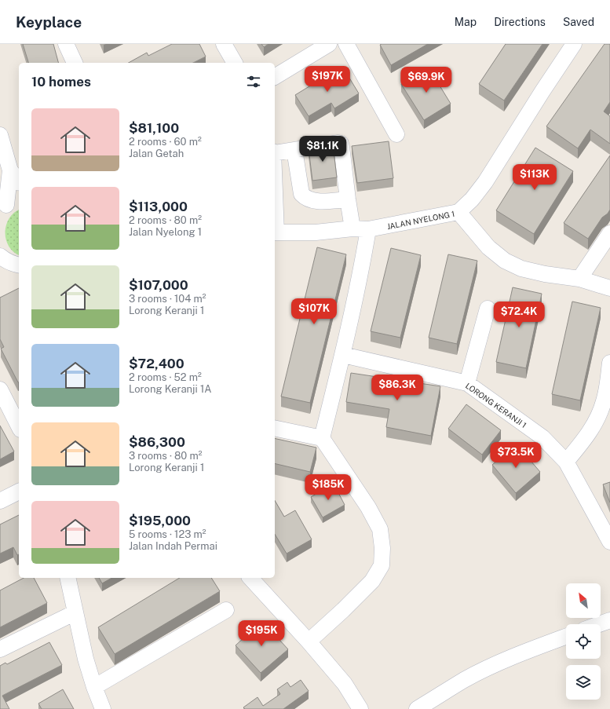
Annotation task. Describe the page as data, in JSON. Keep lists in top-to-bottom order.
{
  "streets": {
    "street": ["JALAN NYELONG 1", "LORONG KERANJI 1"]
  },
  "north": "top left",
  "page": {
    "header": "Keyplace",
    "nav": ["Map", "Directions", "Saved"],
    "heading": "10 homes",
    "price": [
      "$197K",
      "$69.9K",
      "$81.1K",
      "$113K",
      "$107K",
      "$72.4K",
      "$86.3K",
      "$73.5K",
      "$185K",
      "$195K"
    ],
    "list": [
      {
        "name": "$81,100",
        "note": "2 rooms · 60 m² · Jalan Getah"
      },
      {
        "name": "$113,000",
        "note": "2 rooms · 80 m² · Jalan Nyelong 1"
      },
      {
        "name": "$107,000",
        "note": "3 rooms · 104 m² · Lorong Keranji 1"
      },
      {
        "name": "$72,400",
        "note": "2 rooms · 52 m² · Lorong Keranji 1A"
      },
      {
        "name": "$86,300",
        "note": "3 rooms · 80 m² · Lorong Keranji 1"
      },
      {
        "name": "$195,000",
        "note": "5 rooms · 123 m² · Jalan Indah Permai"
      }
    ]
  }
}
